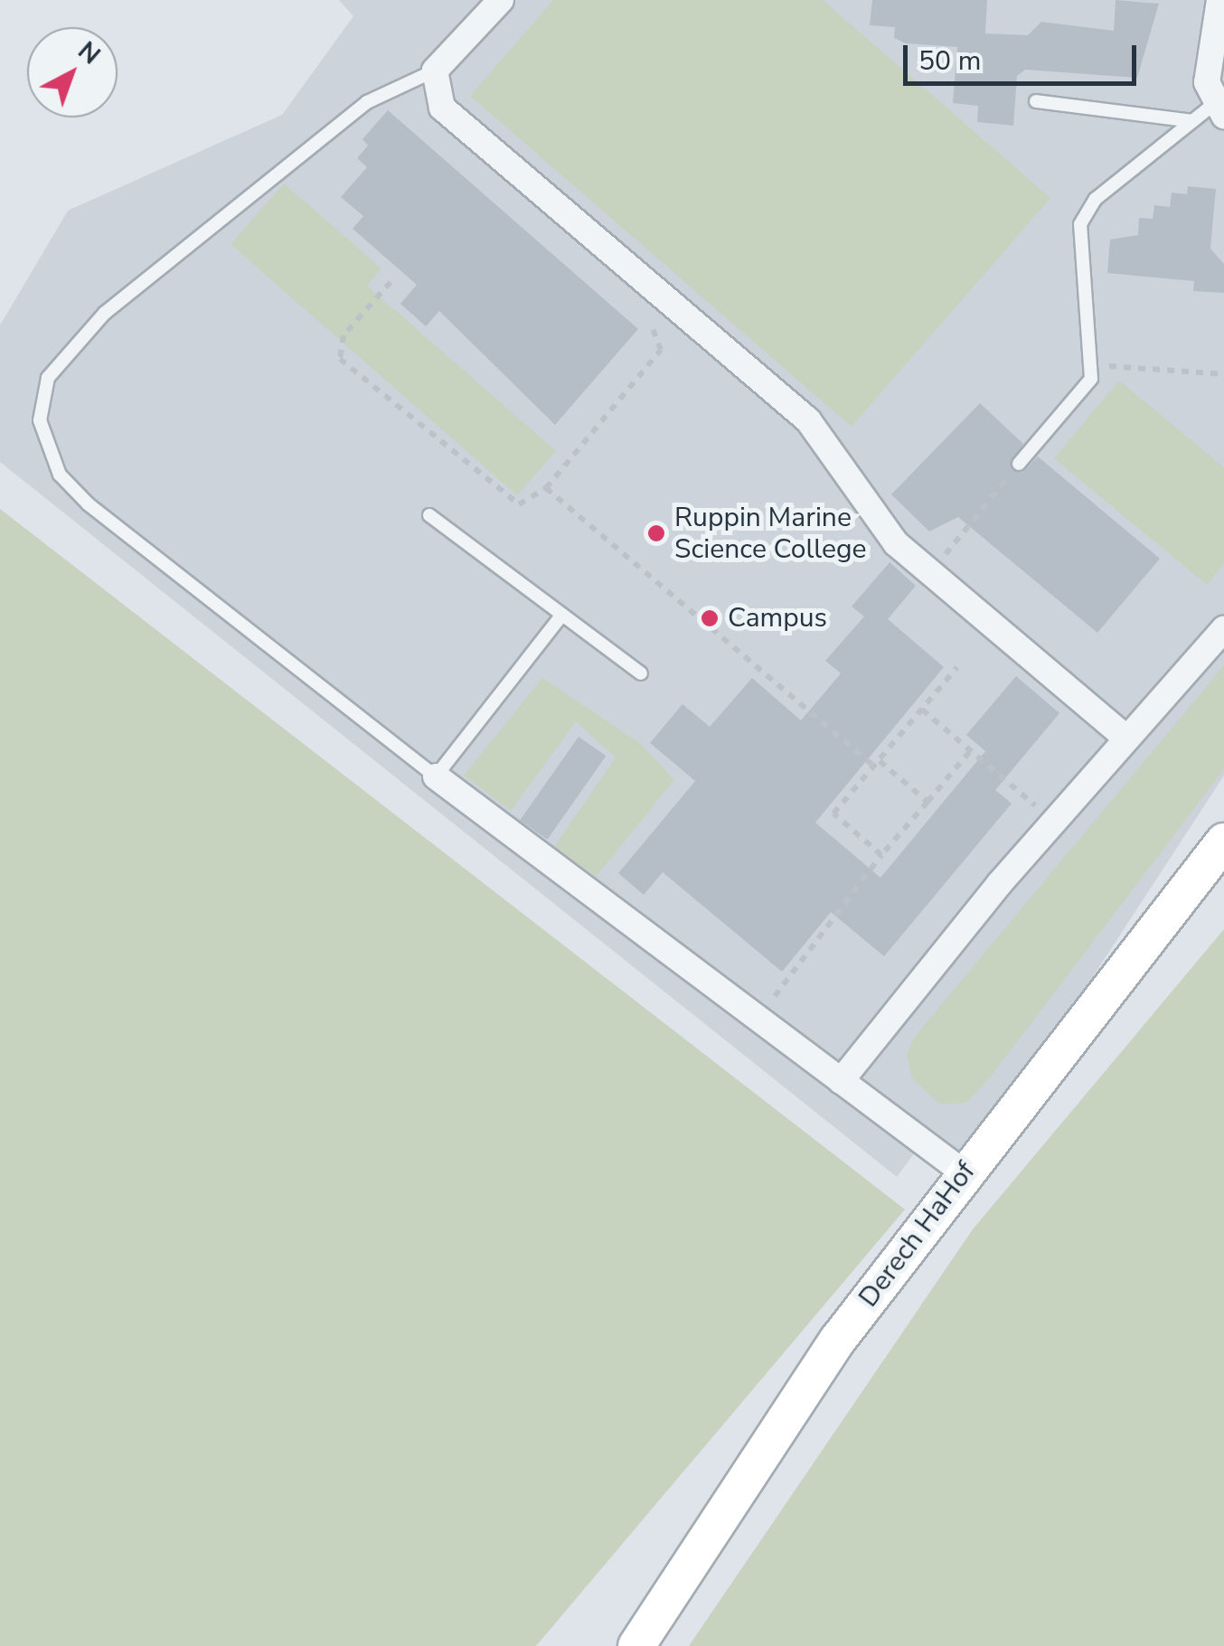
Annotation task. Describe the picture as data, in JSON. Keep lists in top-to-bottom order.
{
  "streets": {
    "main road": ["Derech HaHof"]
  },
  "places": ["Ruppin Marine Science College", "Campus"],
  "scale_bar": "50 m",
  "north": "top right"
}
